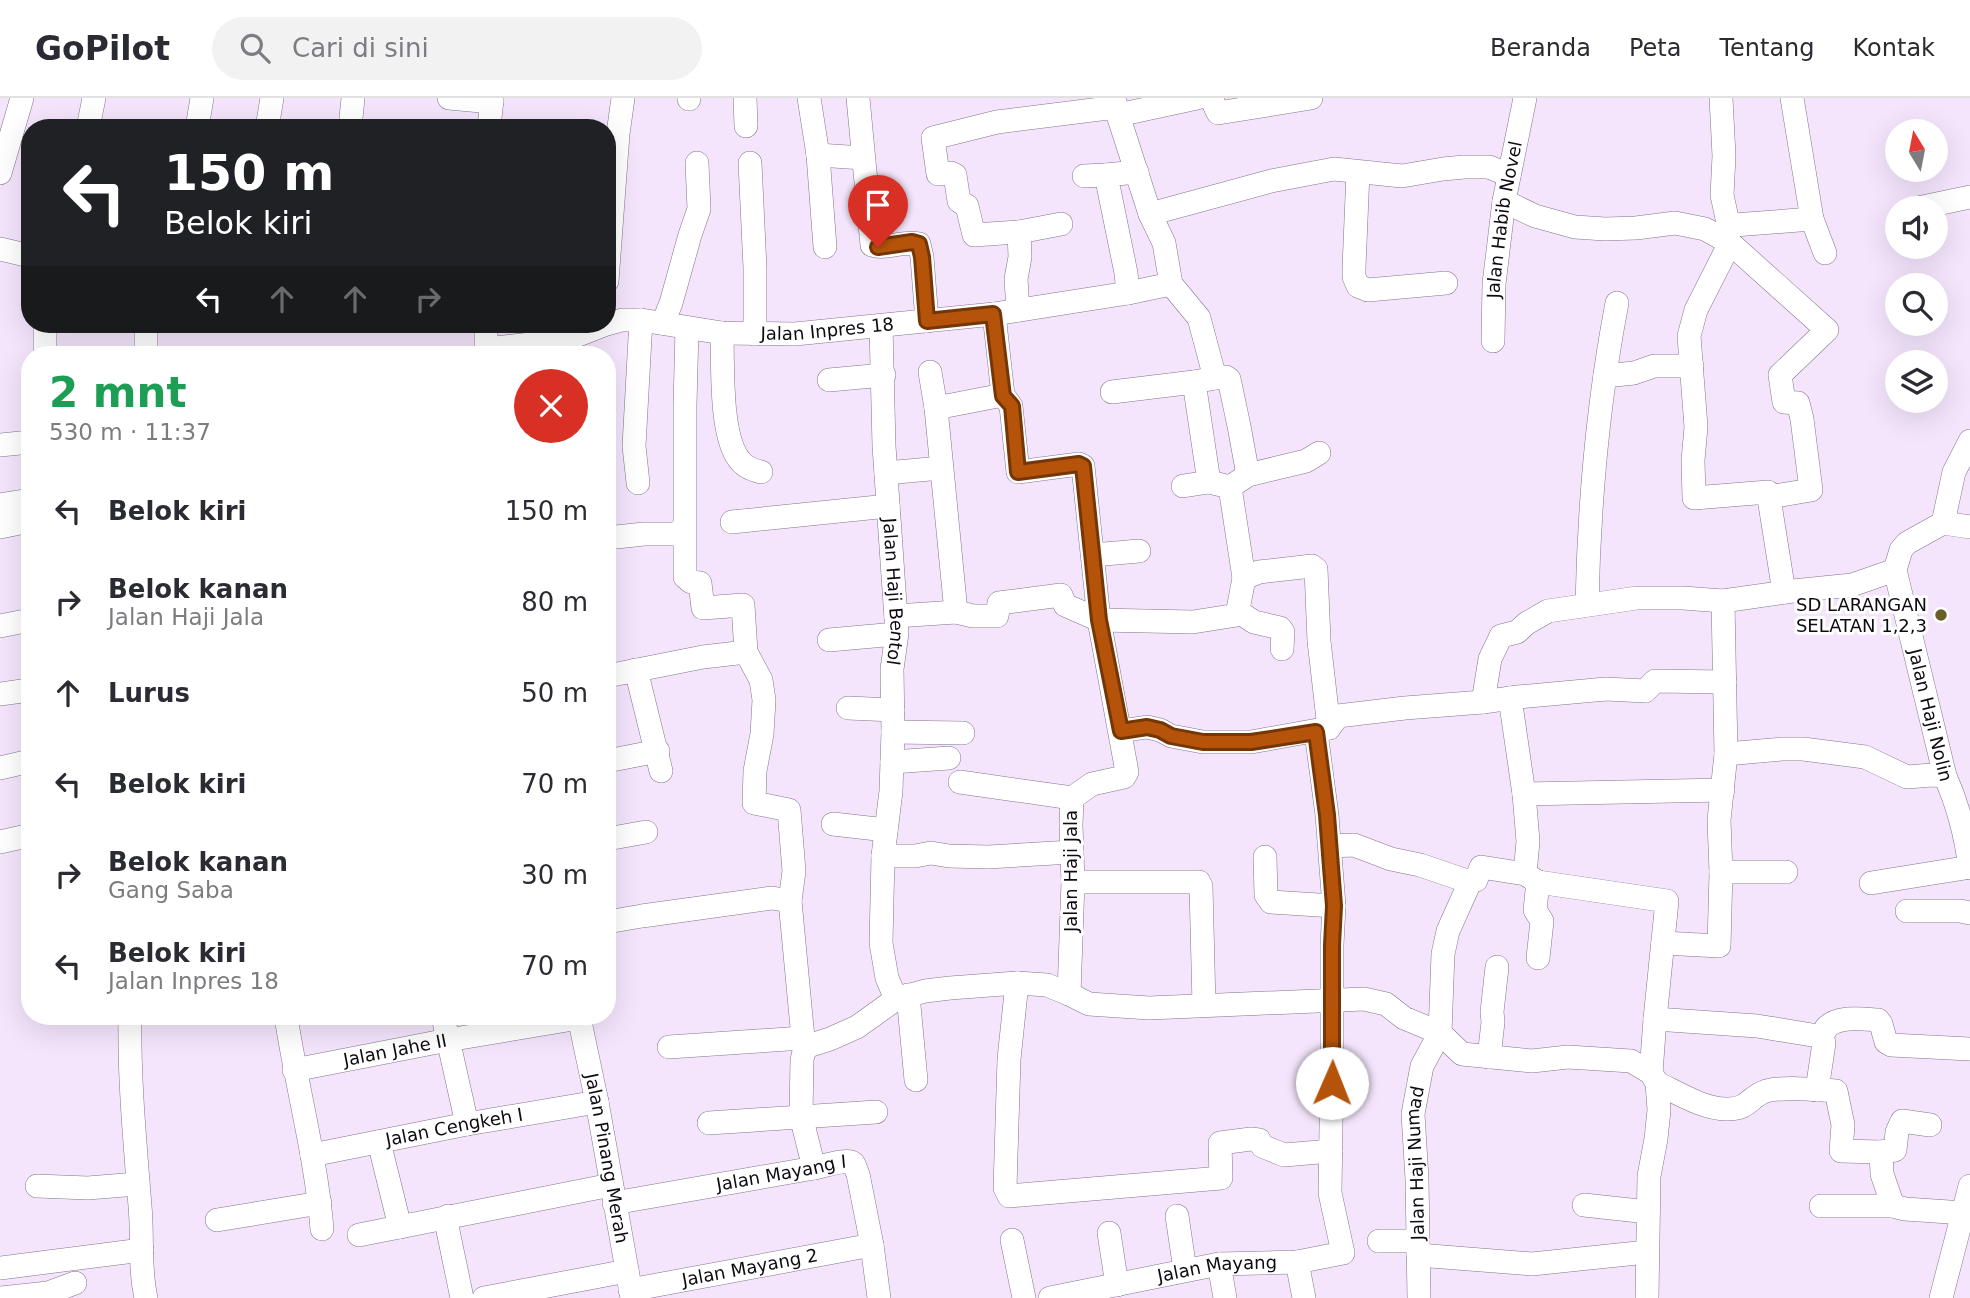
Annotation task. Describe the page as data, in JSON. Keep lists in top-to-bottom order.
{
  "streets": {
    "street": [
      "Jalan Habib Novel",
      "Jalan Inpres 18",
      "Jalan Haji Bentol",
      "Jalan Haji Nolin",
      "Jalan Haji Jala",
      "Jalan Jahe II",
      "Jalan Cengkeh I",
      "Jalan Pinang Merah",
      "Jalan Haji Numad",
      "Jalan Mayang I",
      "Jalan Mayang 2",
      "Jalan Mayang"
    ]
  },
  "crossings": [
    ["Jalan Inpres 18", "Jalan Haji Bentol"],
    ["Jalan Cengkeh I", "Jalan Pinang Merah"],
    ["Jalan Pinang Merah", "Jalan Mayang I"],
    ["Jalan Pinang Merah", "Jalan Mayang 2"],
    ["Jalan Mayang I", "Jalan Mayang 2"]
  ],
  "places": ["SD LARANGAN SELATAN 1,2,3"],
  "north": "top",
  "page": {
    "header": "GoPilot",
    "search": "Cari di sini",
    "nav": [
      "Beranda",
      "Peta",
      "Tentang",
      "Kontak"
    ],
    "turn": ["150 m", "Belok kiri"],
    "heading": ["2 mnt", "530 m · 11:37"],
    "list": [
      {
        "name": "Belok kiri",
        "value": "150 m"
      },
      {
        "name": "Belok kanan",
        "note": "Jalan Haji Jala",
        "value": "80 m"
      },
      {
        "name": "Lurus",
        "value": "50 m"
      },
      {
        "name": "Belok kiri",
        "value": "70 m"
      },
      {
        "name": "Belok kanan",
        "note": "Gang Saba",
        "value": "30 m"
      },
      {
        "name": "Belok kiri",
        "note": "Jalan Inpres 18",
        "value": "70 m"
      }
    ]
  }
}
